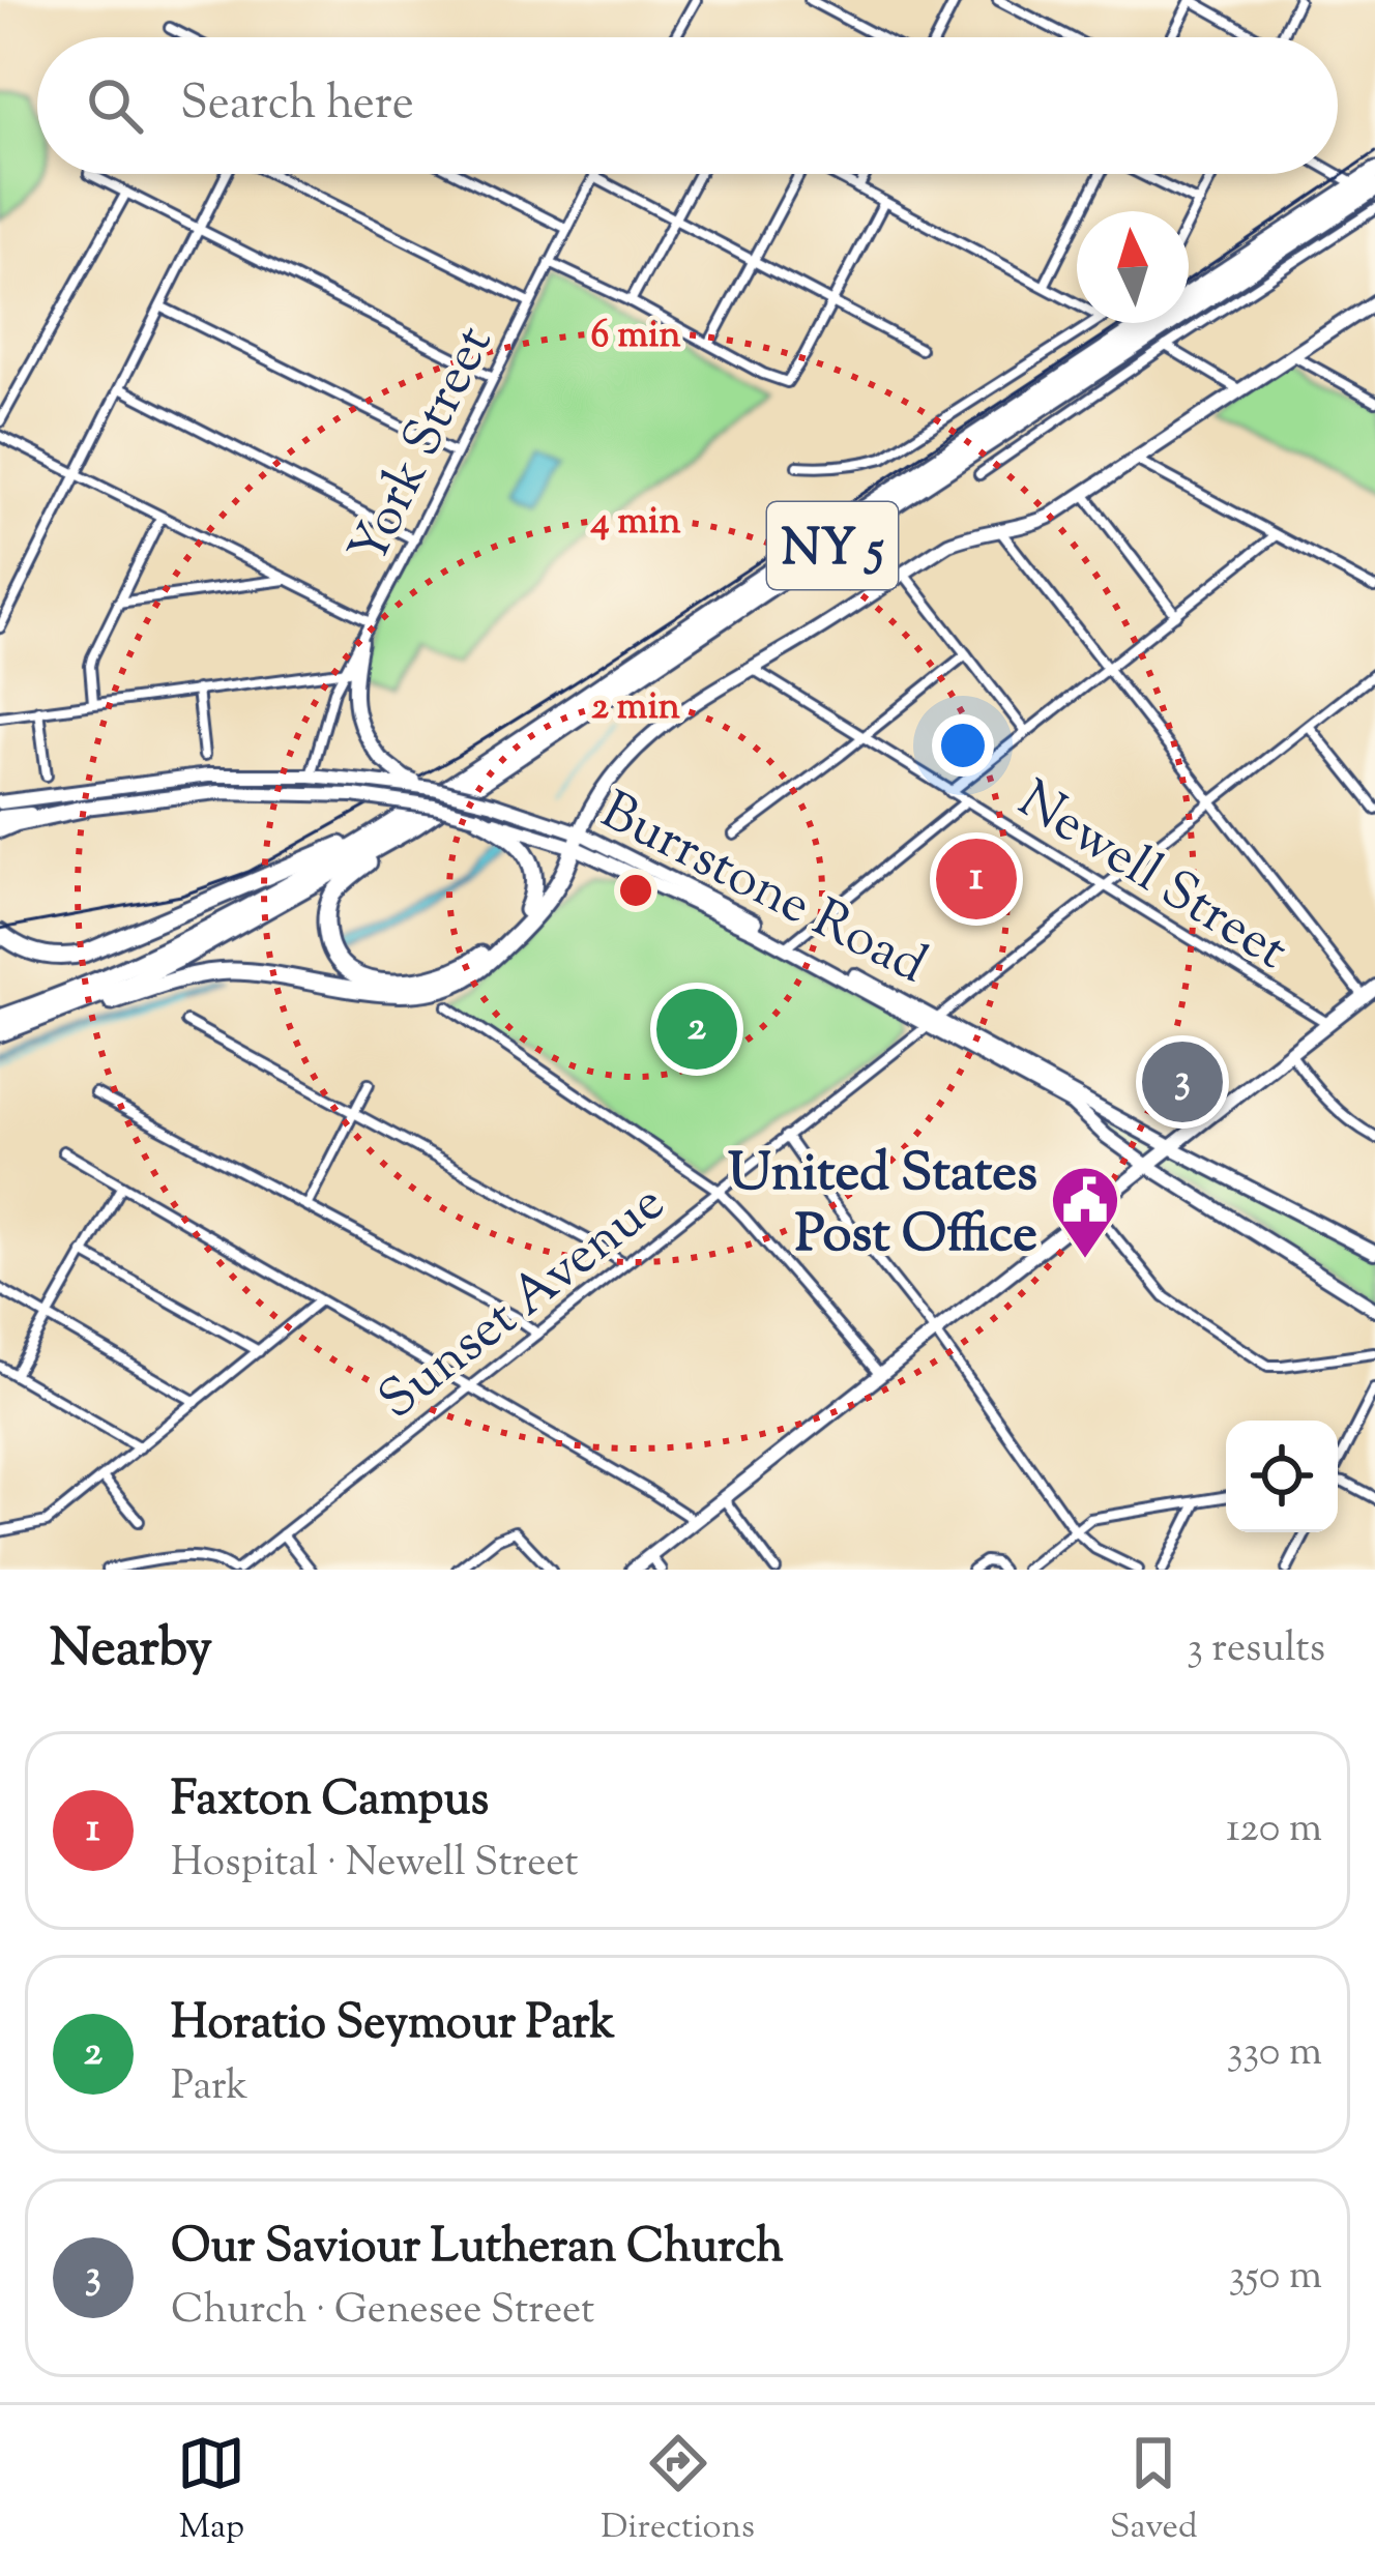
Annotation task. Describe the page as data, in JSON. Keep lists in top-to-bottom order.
{
  "streets": {
    "highway": ["NY 5"],
    "street": [
      "York Street",
      "Newell Street",
      "Burrstone Road",
      "Sunset Avenue"
    ]
  },
  "crossings": [
    ["Newell Street", "Sunset Avenue"],
    ["Burrstone Road", "Sunset Avenue"]
  ],
  "places": {
    "public building": ["United States Post Office"]
  },
  "north": "top",
  "page": {
    "search": "Search here",
    "pins": ["1", "2", "3"],
    "heading": ["Nearby", "3 results"],
    "list": [
      {
        "mark": "1",
        "name": "Faxton Campus",
        "note": "Hospital · Newell Street",
        "value": "120 m"
      },
      {
        "mark": "2",
        "name": "Horatio Seymour Park",
        "note": "Park",
        "value": "330 m"
      },
      {
        "mark": "3",
        "name": "Our Saviour Lutheran Church",
        "note": "Church · Genesee Street",
        "value": "350 m"
      }
    ],
    "nav": ["Map", "Directions", "Saved"]
  },
  "rings": ["6 min", "4 min", "2 min"]
}
